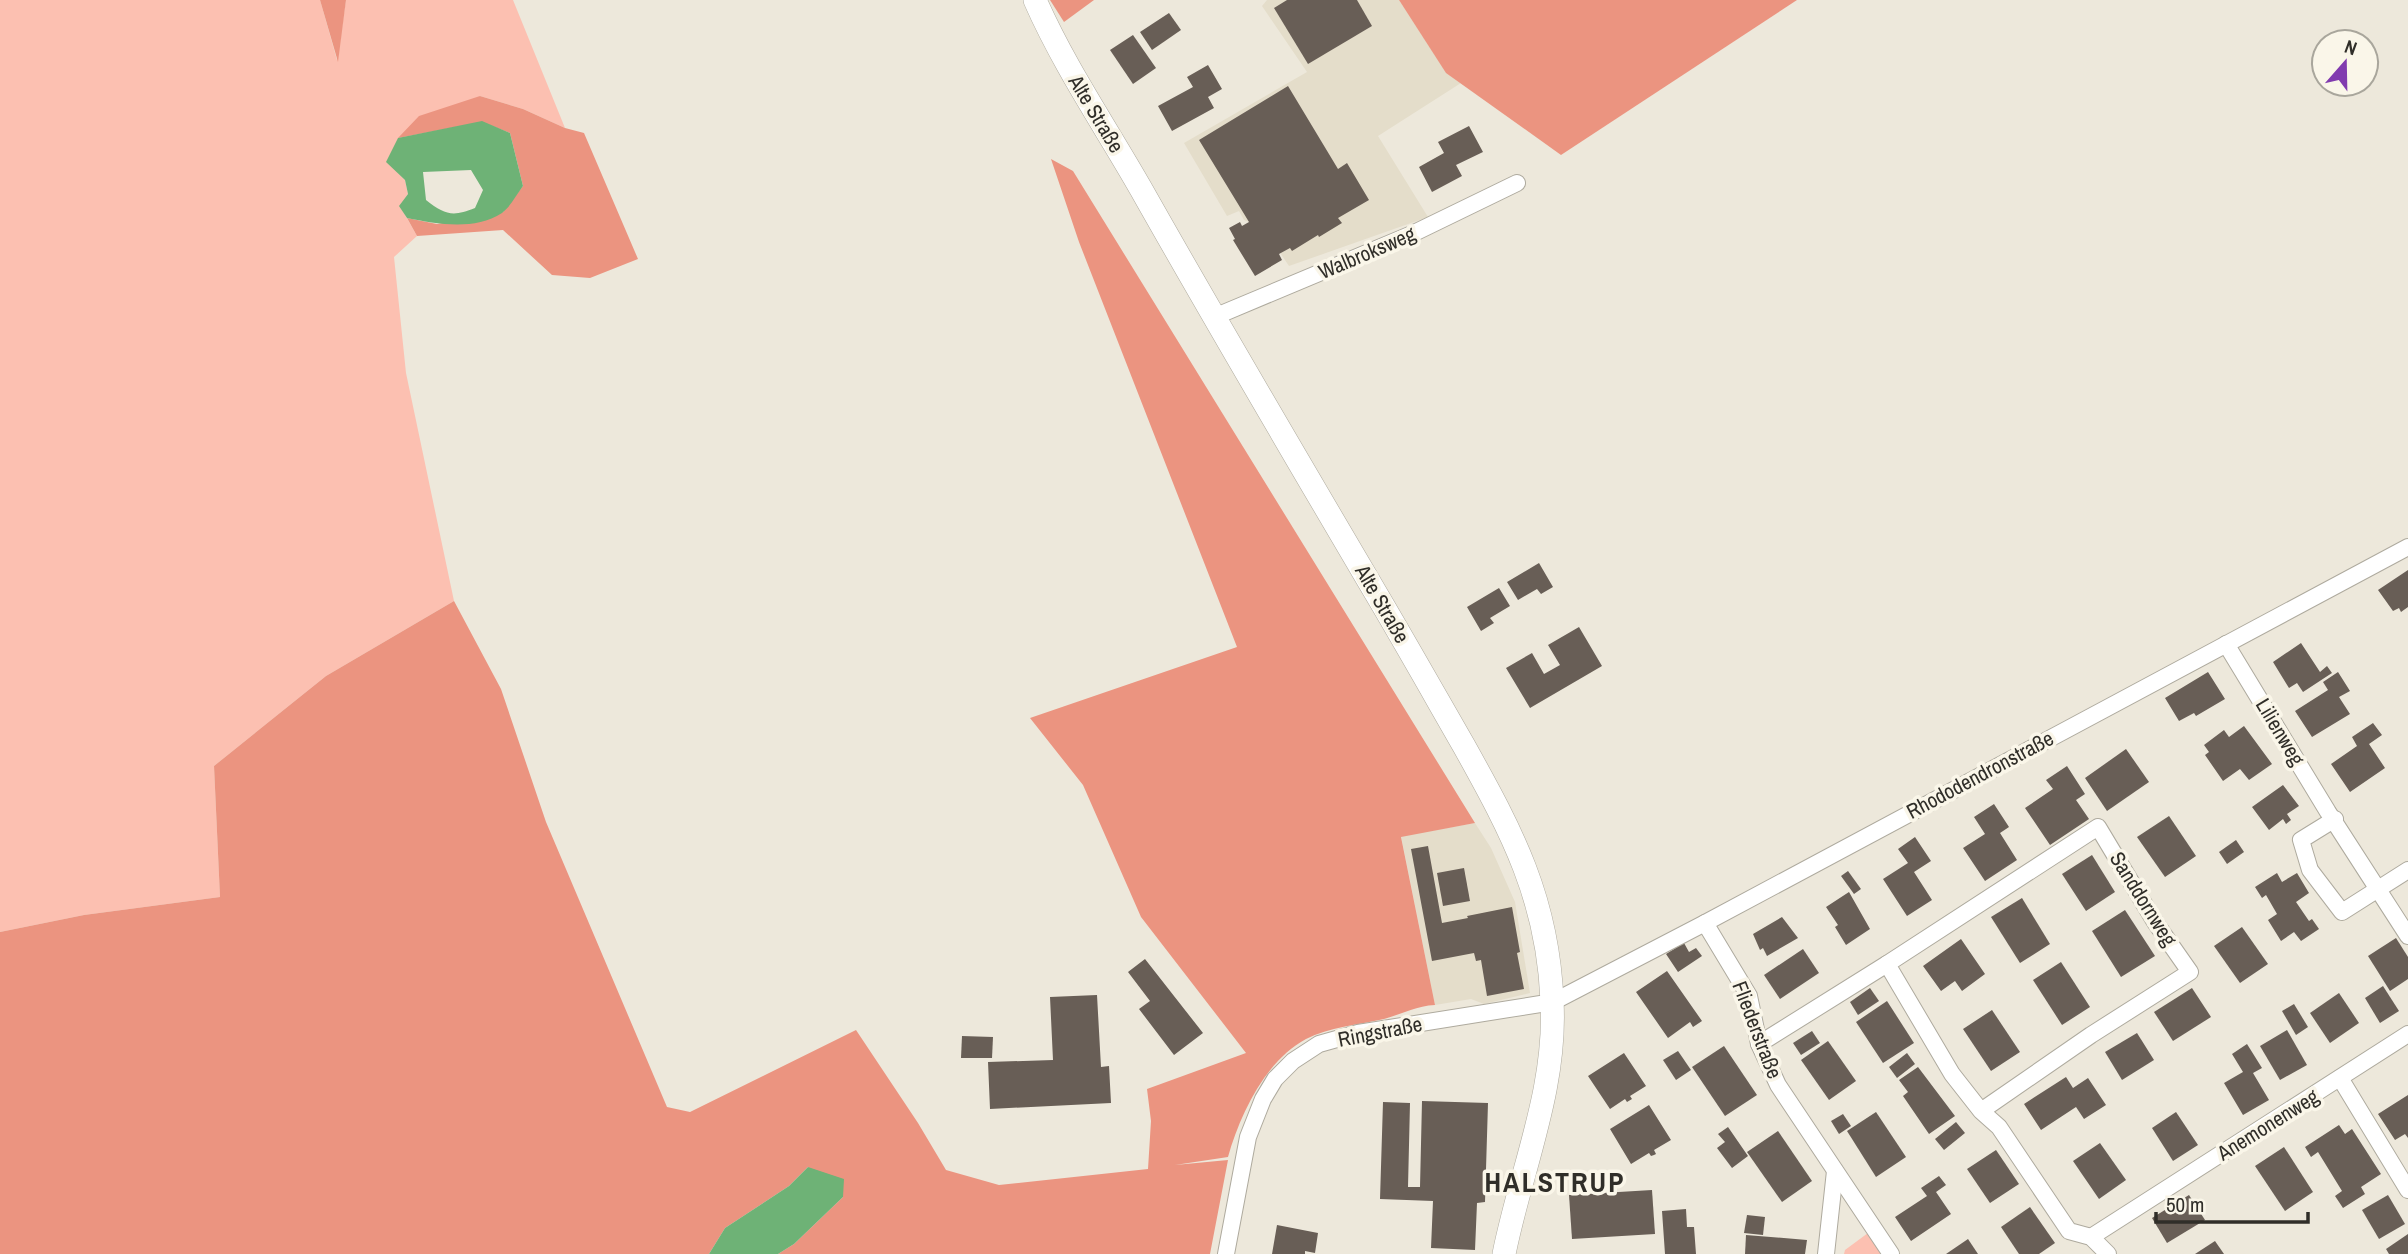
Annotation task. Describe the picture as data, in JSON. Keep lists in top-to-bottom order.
{
  "streets": {
    "street": [
      "Alte Straße",
      "Walbroksweg",
      "Lilienweg",
      "Rhododendronstraße",
      "Sanddornweg",
      "Fliederstraße",
      "Ringstraße",
      "Anemonenweg"
    ]
  },
  "crossings": [
    ["Alte Straße", "Walbroksweg"],
    ["Alte Straße", "Rhododendronstraße"],
    ["Alte Straße", "Ringstraße"],
    ["Lilienweg", "Rhododendronstraße"],
    ["Rhododendronstraße", "Fliederstraße"],
    ["Rhododendronstraße", "Ringstraße"],
    ["Sanddornweg", "Fliederstraße"]
  ],
  "districts": ["HALSTRUP"],
  "scale_bar": "50 m",
  "north": "top"
}
